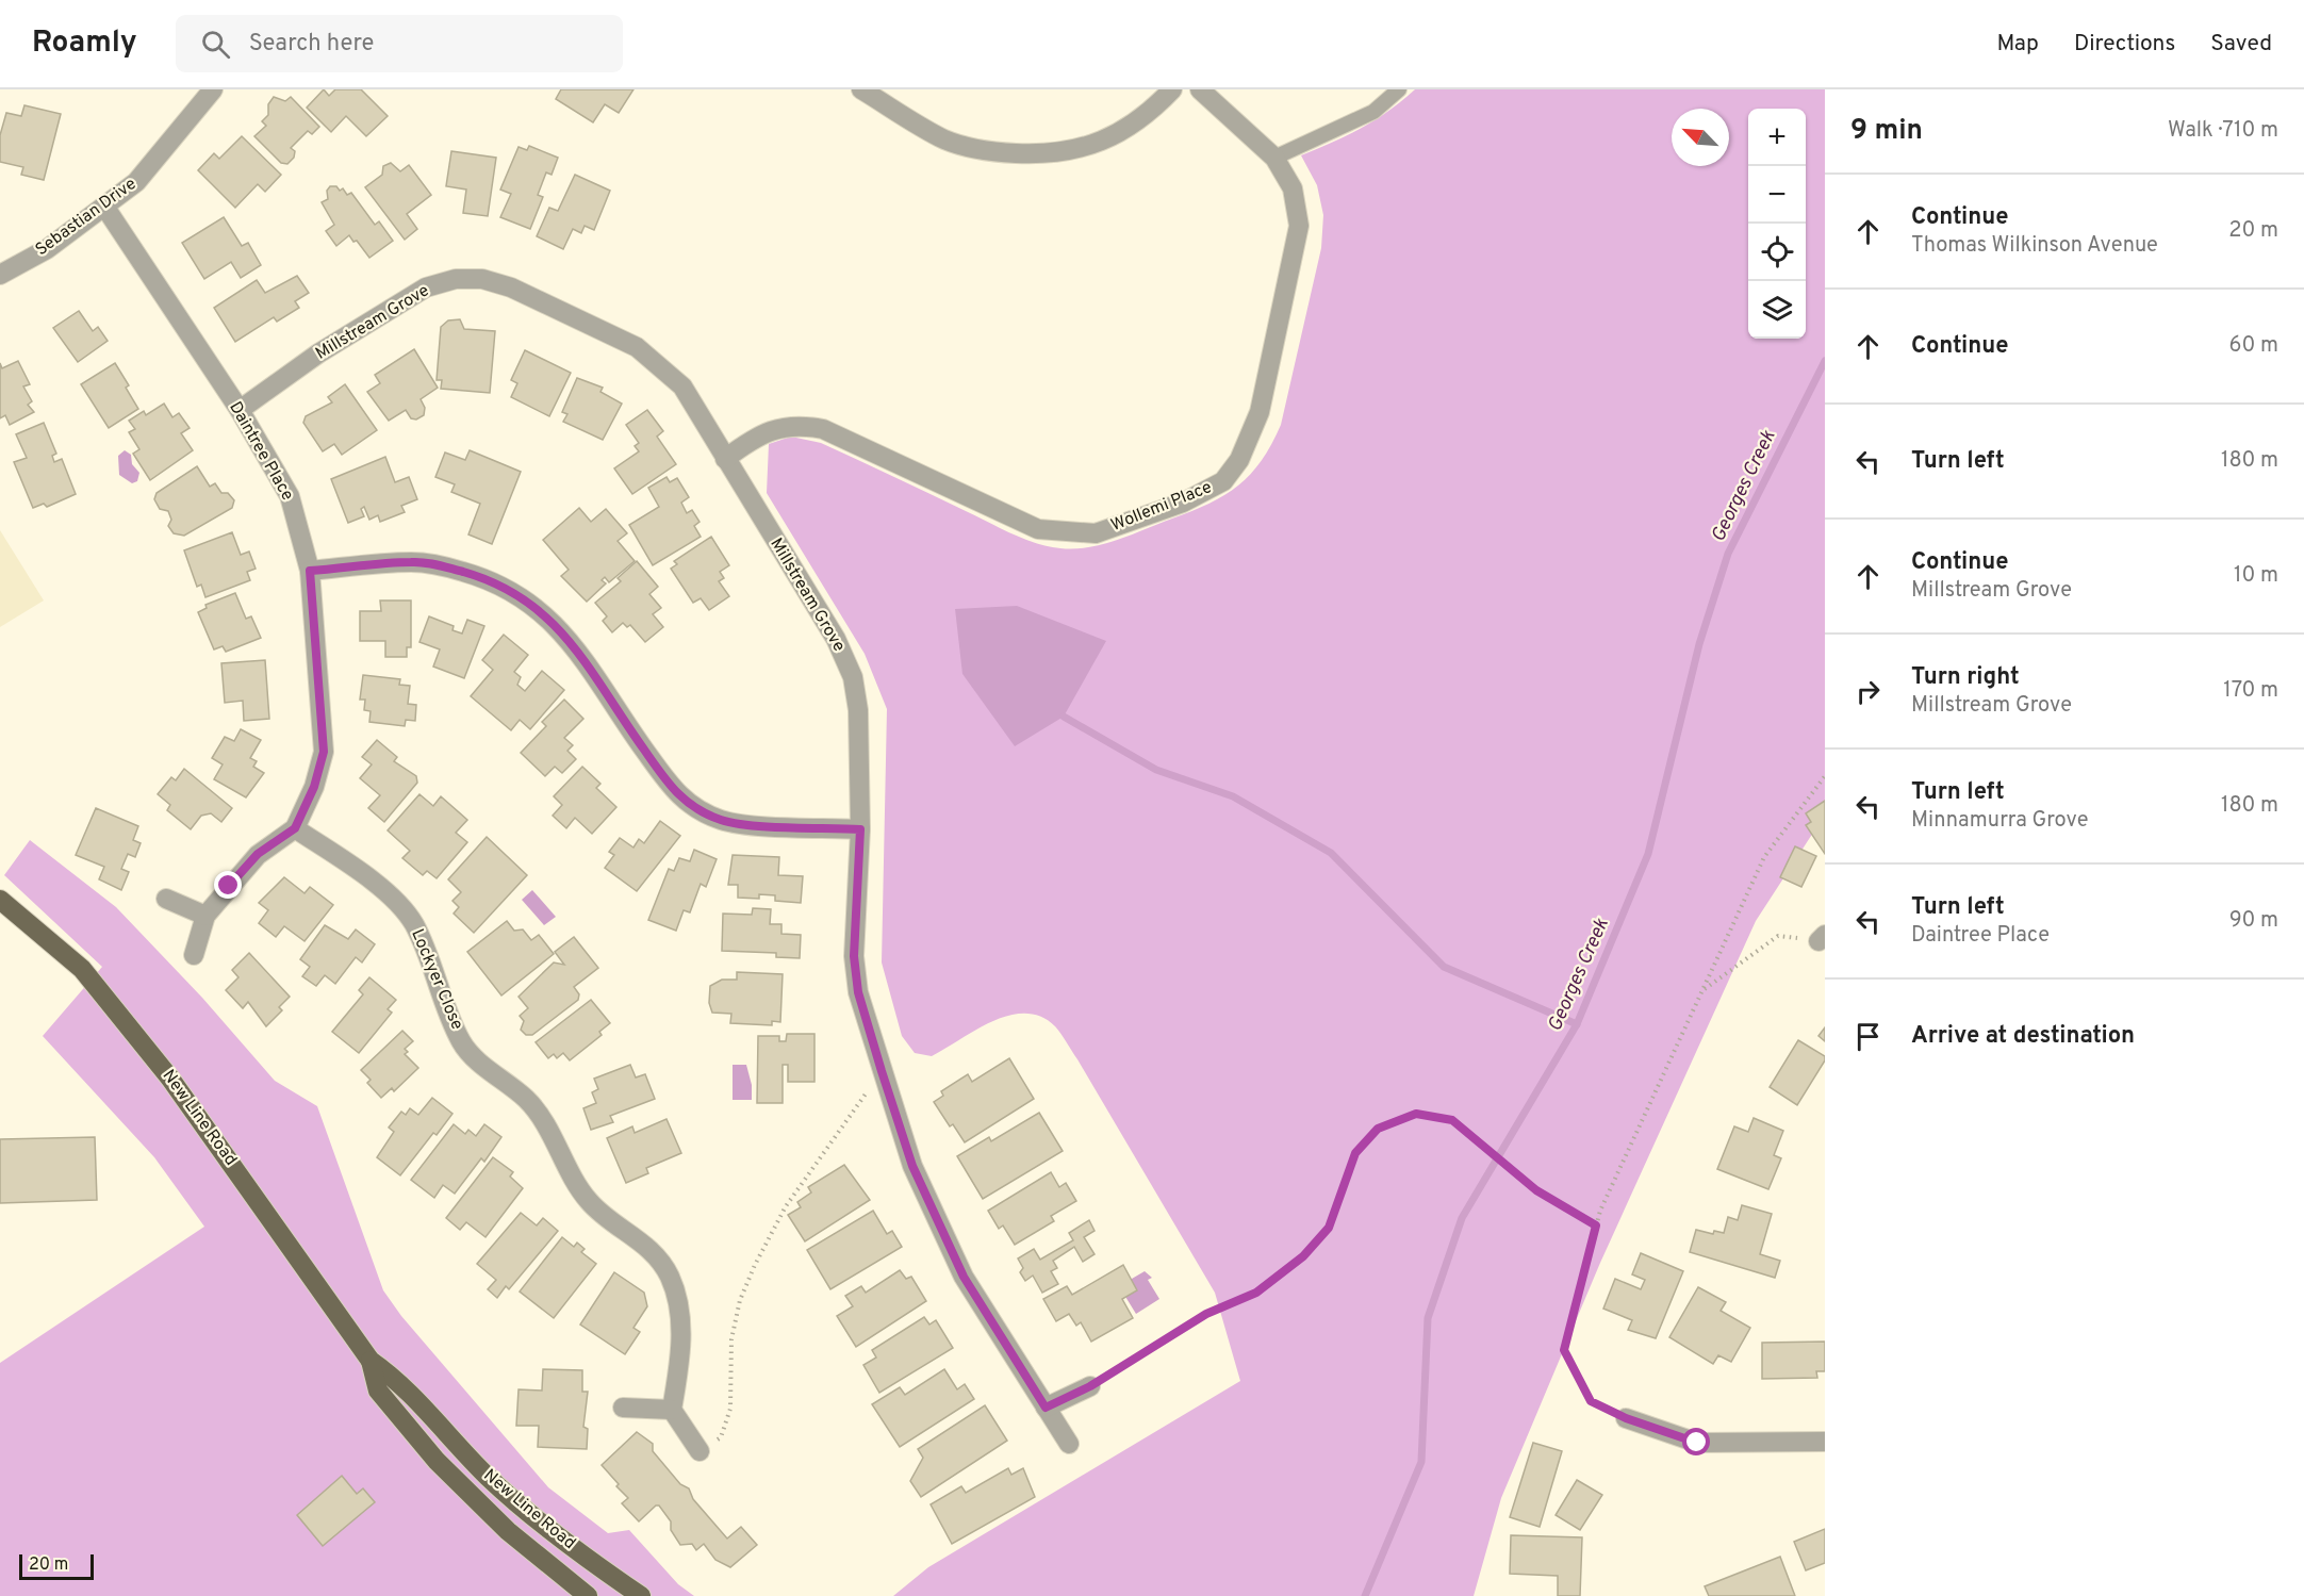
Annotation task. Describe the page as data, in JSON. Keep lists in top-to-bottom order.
{
  "streets": {
    "main road": ["New Line Road"],
    "street": [
      "Sebastian Drive",
      "Millstream Grove",
      "Daintree Place",
      "Wollemi Place",
      "Lockyer Close"
    ]
  },
  "crossings": [
    ["Sebastian Drive", "Daintree Place"],
    ["Millstream Grove", "Daintree Place"],
    ["Millstream Grove", "Wollemi Place"],
    ["Daintree Place", "Lockyer Close"]
  ],
  "water": ["Georges Creek"],
  "scale_bar": "20 m",
  "north": "top left",
  "page": {
    "header": "Roamly",
    "search": "Search here",
    "nav": ["Map", "Directions", "Saved"],
    "heading": ["9 min", "Walk · 710 m"],
    "map_buttons": ["+", "−"],
    "list": [
      ["Continue", "Thomas Wilkinson Avenue", "20 m"],
      ["Continue", "60 m"],
      ["Turn left", "180 m"],
      ["Continue", "Millstream Grove", "10 m"],
      ["Turn right", "Millstream Grove", "170 m"],
      ["Turn left", "Minnamurra Grove", "180 m"],
      ["Turn left", "Daintree Place", "90 m"],
      "Arrive at destination"
    ],
    "scale": "20 m"
  }
}
